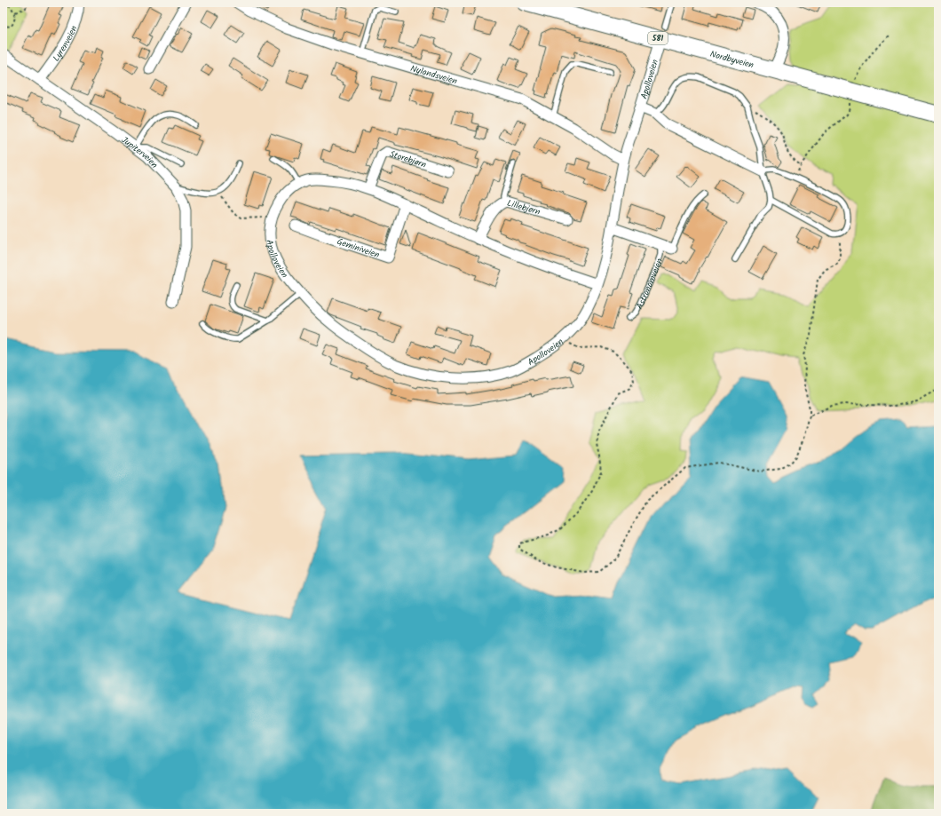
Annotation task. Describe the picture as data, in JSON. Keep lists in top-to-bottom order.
{
  "streets": {
    "main road": ["581", "Nordbyveien"],
    "street": [
      "Lyrenveien",
      "Nylandsveien",
      "Apolloveien",
      "Jupiterveien",
      "Storebjørn",
      "Lillebjørn",
      "Geminiveien"
    ],
    "lane": ["Astronomveien"]
  },
  "crossings": [
    ["Lyrenveien", "Jupiterveien"],
    ["Nordbyveien", "Apolloveien"],
    ["Nylandsveien", "Apolloveien"]
  ]
}
